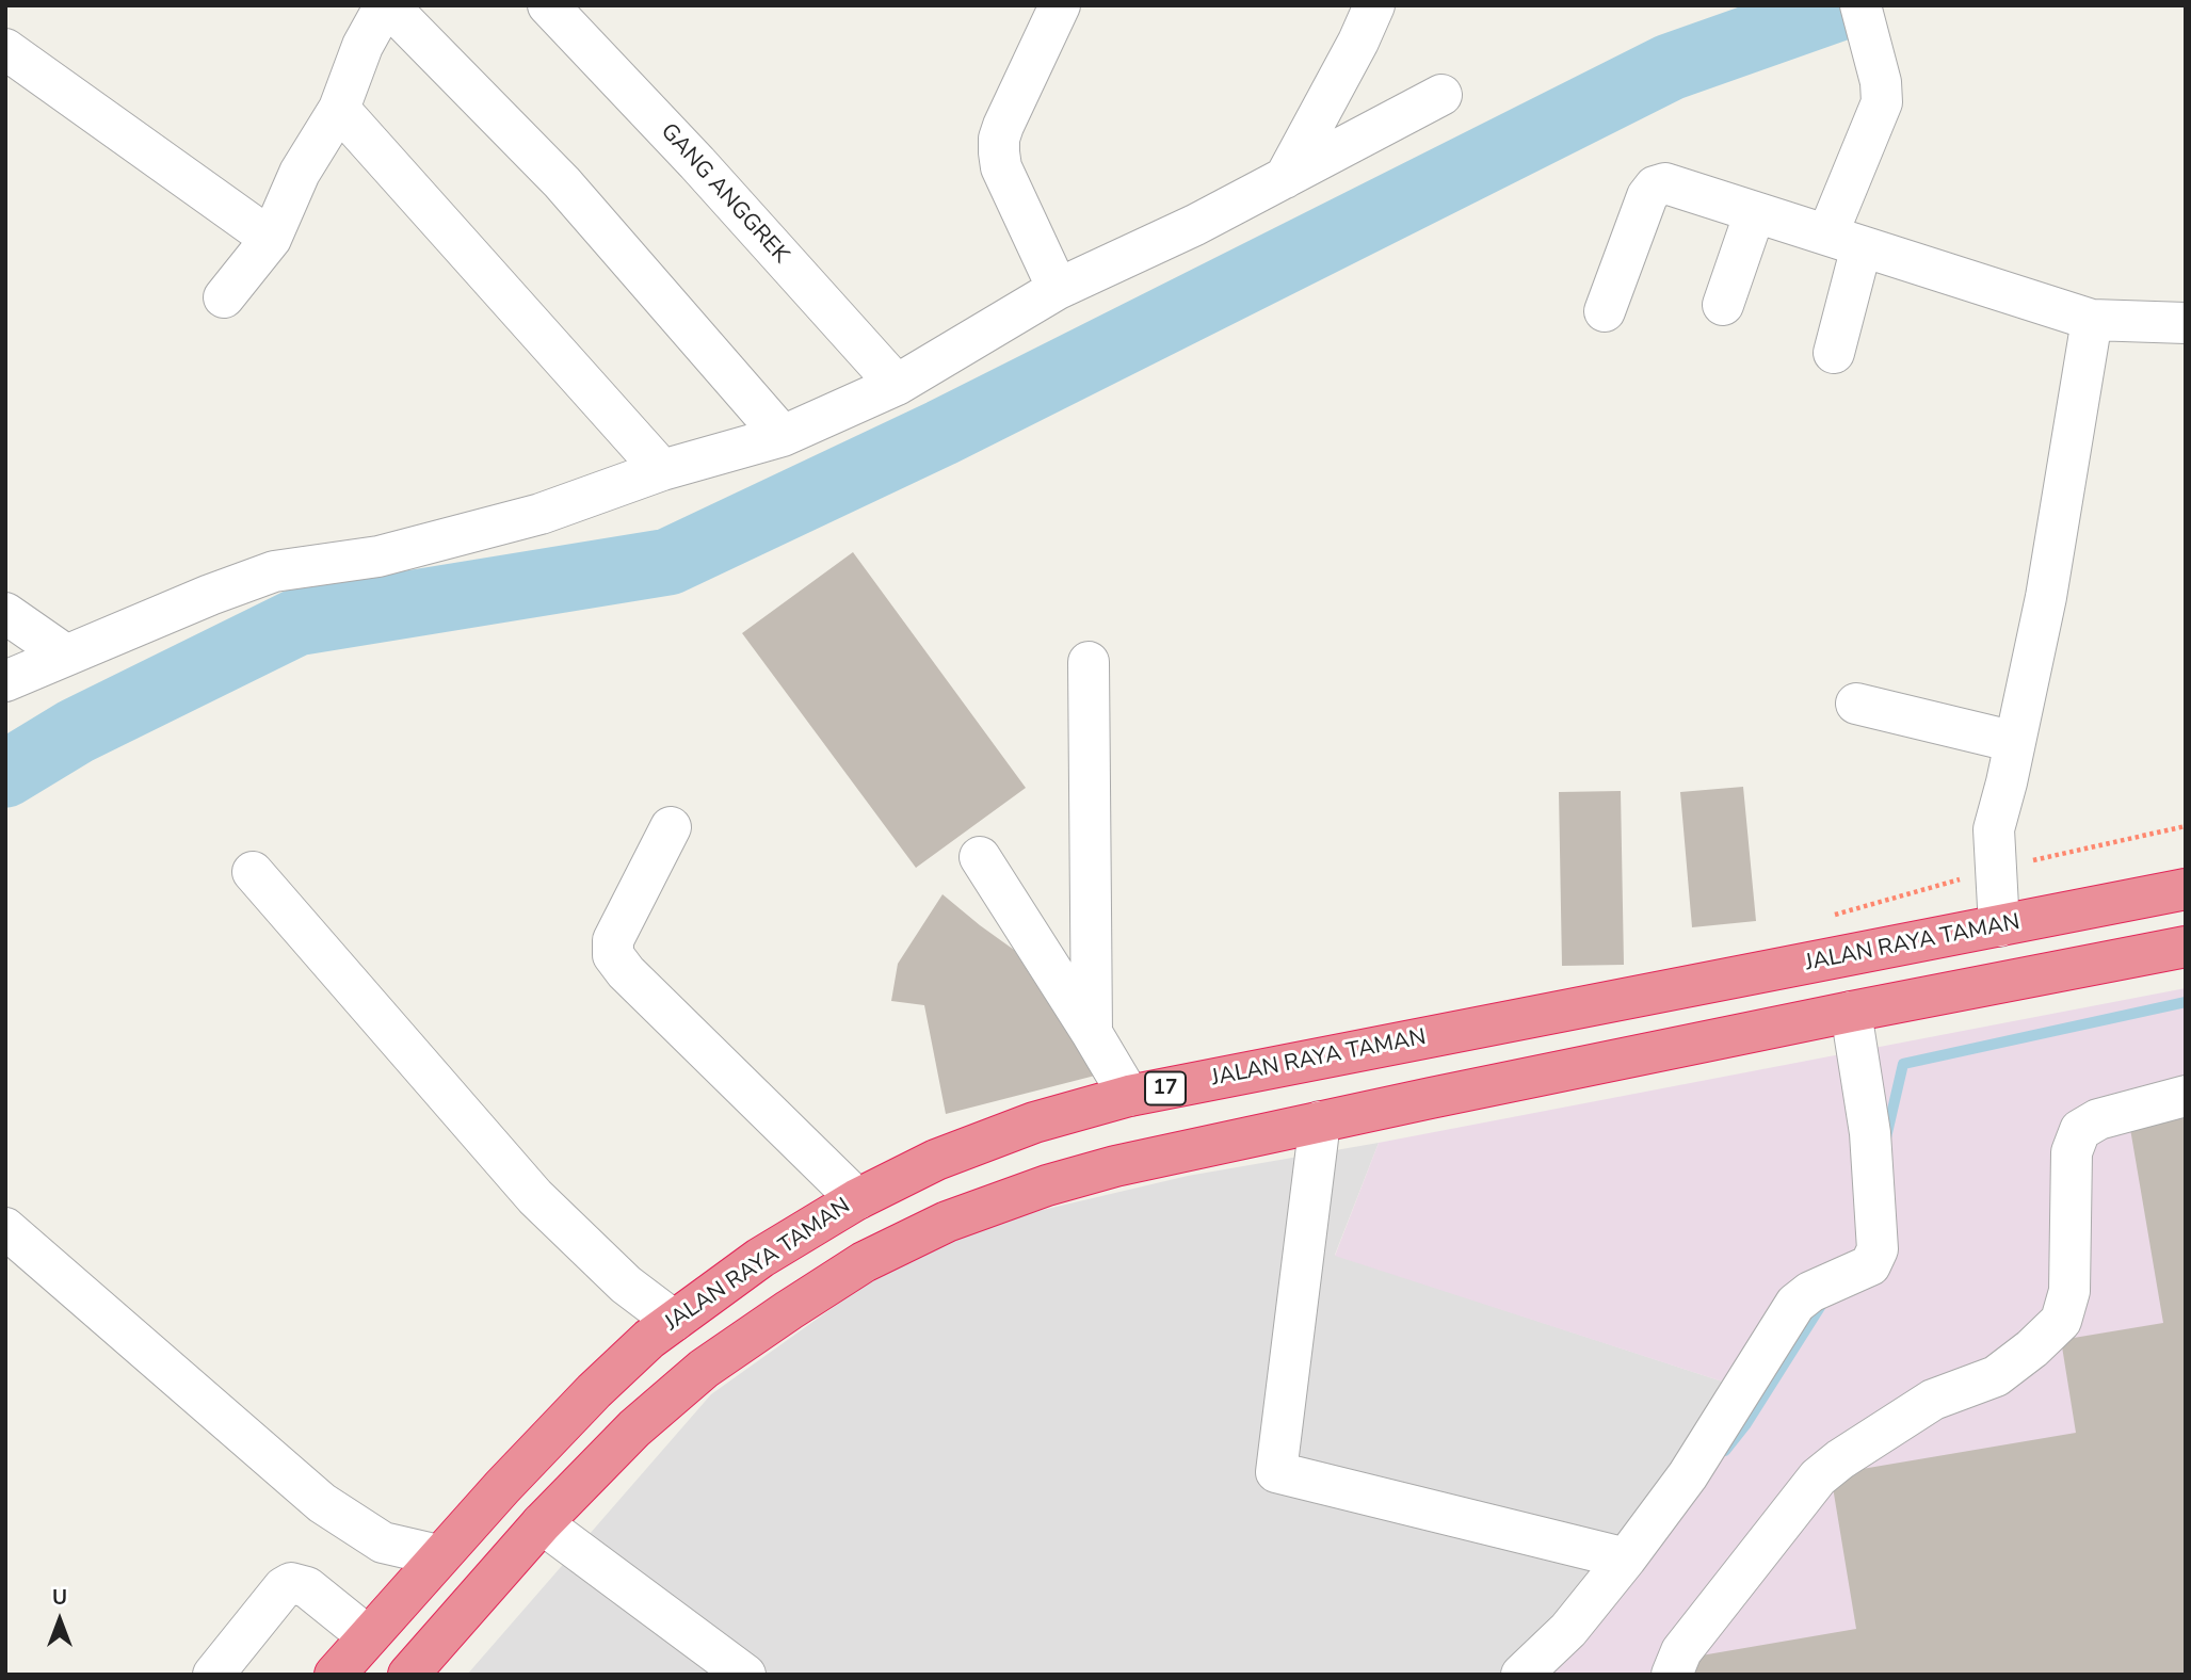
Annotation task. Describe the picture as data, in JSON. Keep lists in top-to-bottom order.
{
  "streets": {
    "highway": ["JALAN RAYA TAMAN", "17"],
    "street": ["GANG ANGGREK"]
  },
  "north": "top"
}
